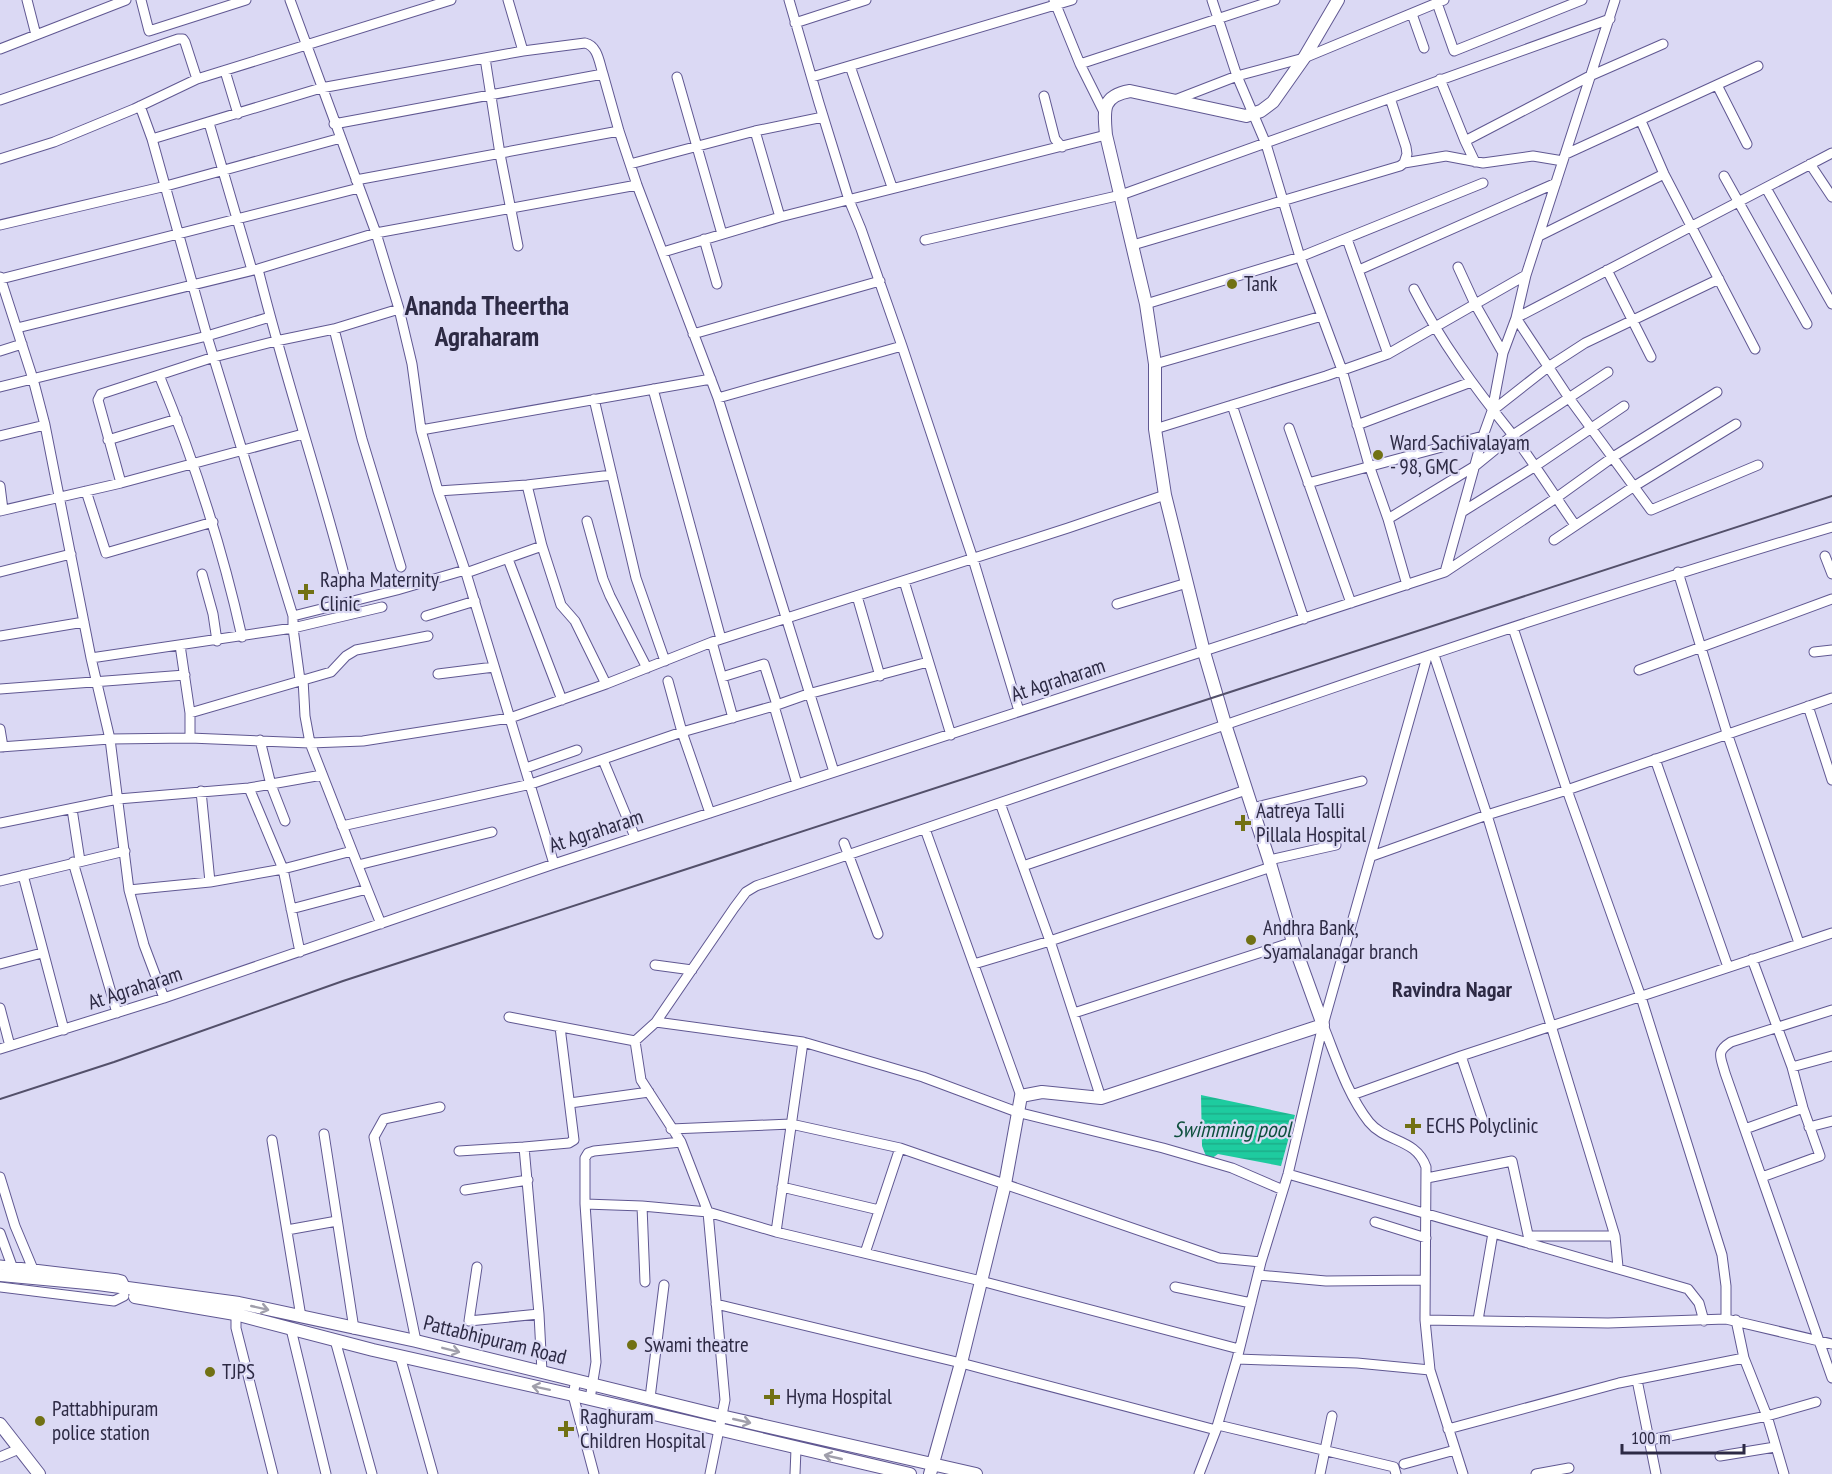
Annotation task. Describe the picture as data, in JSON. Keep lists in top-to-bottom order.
{
  "streets": {
    "street": ["At Agraharam", "Pattabhipuram Road"]
  },
  "districts": ["Ananda Theertha Agraharam", "Ravindra Nagar"],
  "water": ["Swimming pool"],
  "places": {
    "other": [
      "Tank",
      "Ward Sachivalayam - 98, GMC",
      "Andhra Bank, Syamalanagar branch",
      "Swami theatre",
      "TJPS",
      "Pattabhipuram police station"
    ],
    "health": [
      "Rapha Maternity Clinic",
      "Aatreya Talli Pillala Hospital",
      "ECHS Polyclinic",
      "Hyma Hospital",
      "Raghuram Children Hospital"
    ]
  },
  "scale_bar": "100 m"
}
